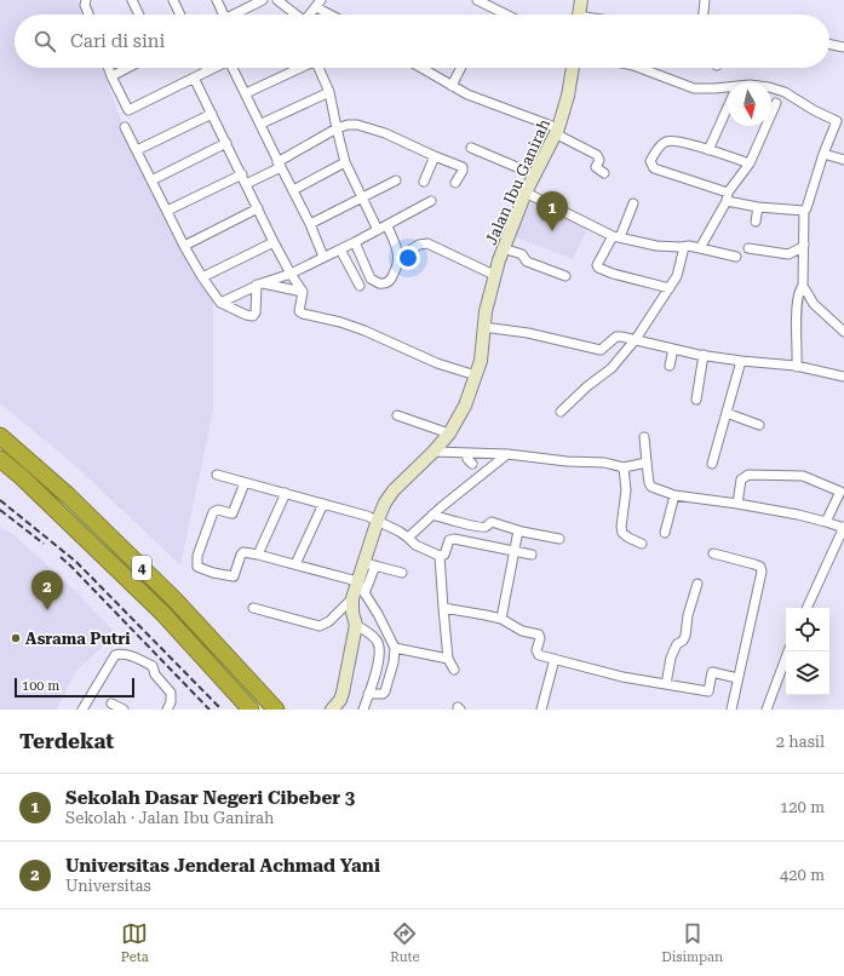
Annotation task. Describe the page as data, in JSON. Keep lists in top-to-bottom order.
{
  "streets": {
    "highway": ["4"],
    "main road": ["Jalan Ibu Ganirah"]
  },
  "places": ["Asrama Putri"],
  "scale_bar": "100 m",
  "north": "bottom",
  "page": {
    "search": "Cari di sini",
    "pins": ["1", "2"],
    "scale": "100 m",
    "heading": ["Terdekat", "2 hasil"],
    "list": [
      {
        "mark": "1",
        "name": "Sekolah Dasar Negeri Cibeber 3",
        "note": "Sekolah · Jalan Ibu Ganirah",
        "value": "120 m"
      },
      {
        "mark": "2",
        "name": "Universitas Jenderal Achmad Yani",
        "note": "Universitas",
        "value": "420 m"
      }
    ],
    "nav": ["Peta", "Rute", "Disimpan"]
  }
}
